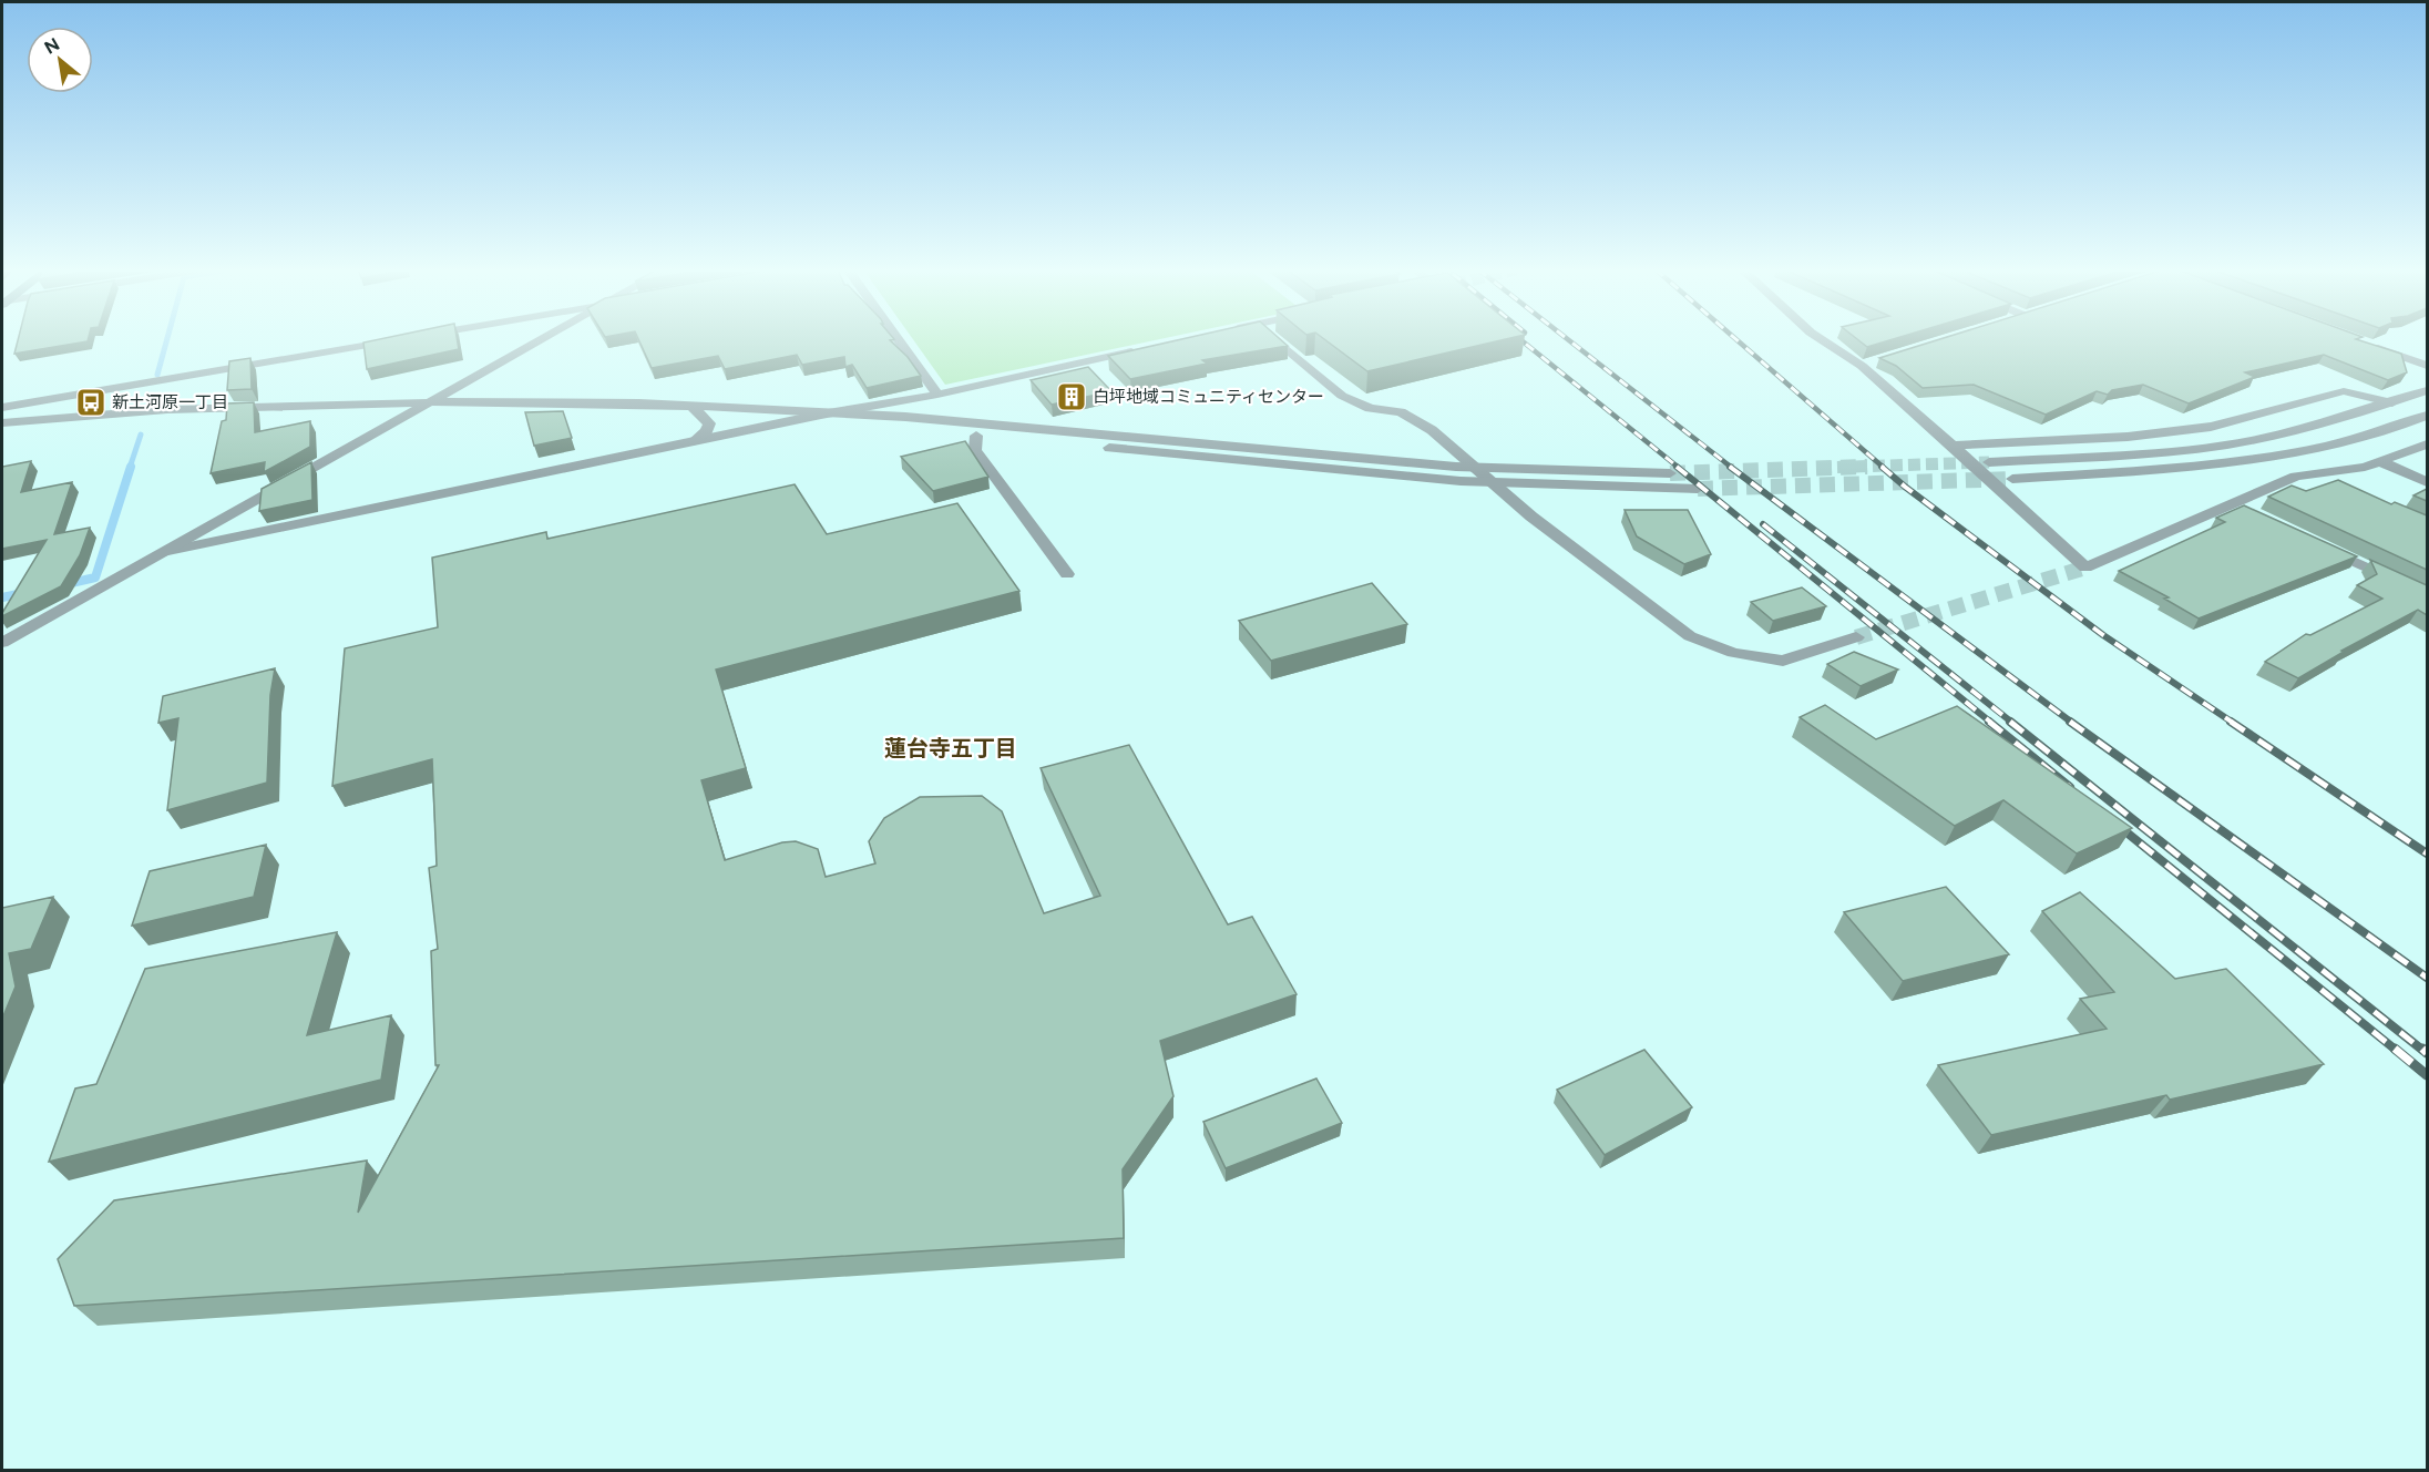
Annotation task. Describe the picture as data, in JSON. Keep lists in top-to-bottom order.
{
  "districts": ["蓮台寺五丁目"],
  "places": {
    "building": ["白坪地域コミュニティセンター"],
    "bus stop": ["新土河原一丁目"]
  },
  "north": "top left"
}
